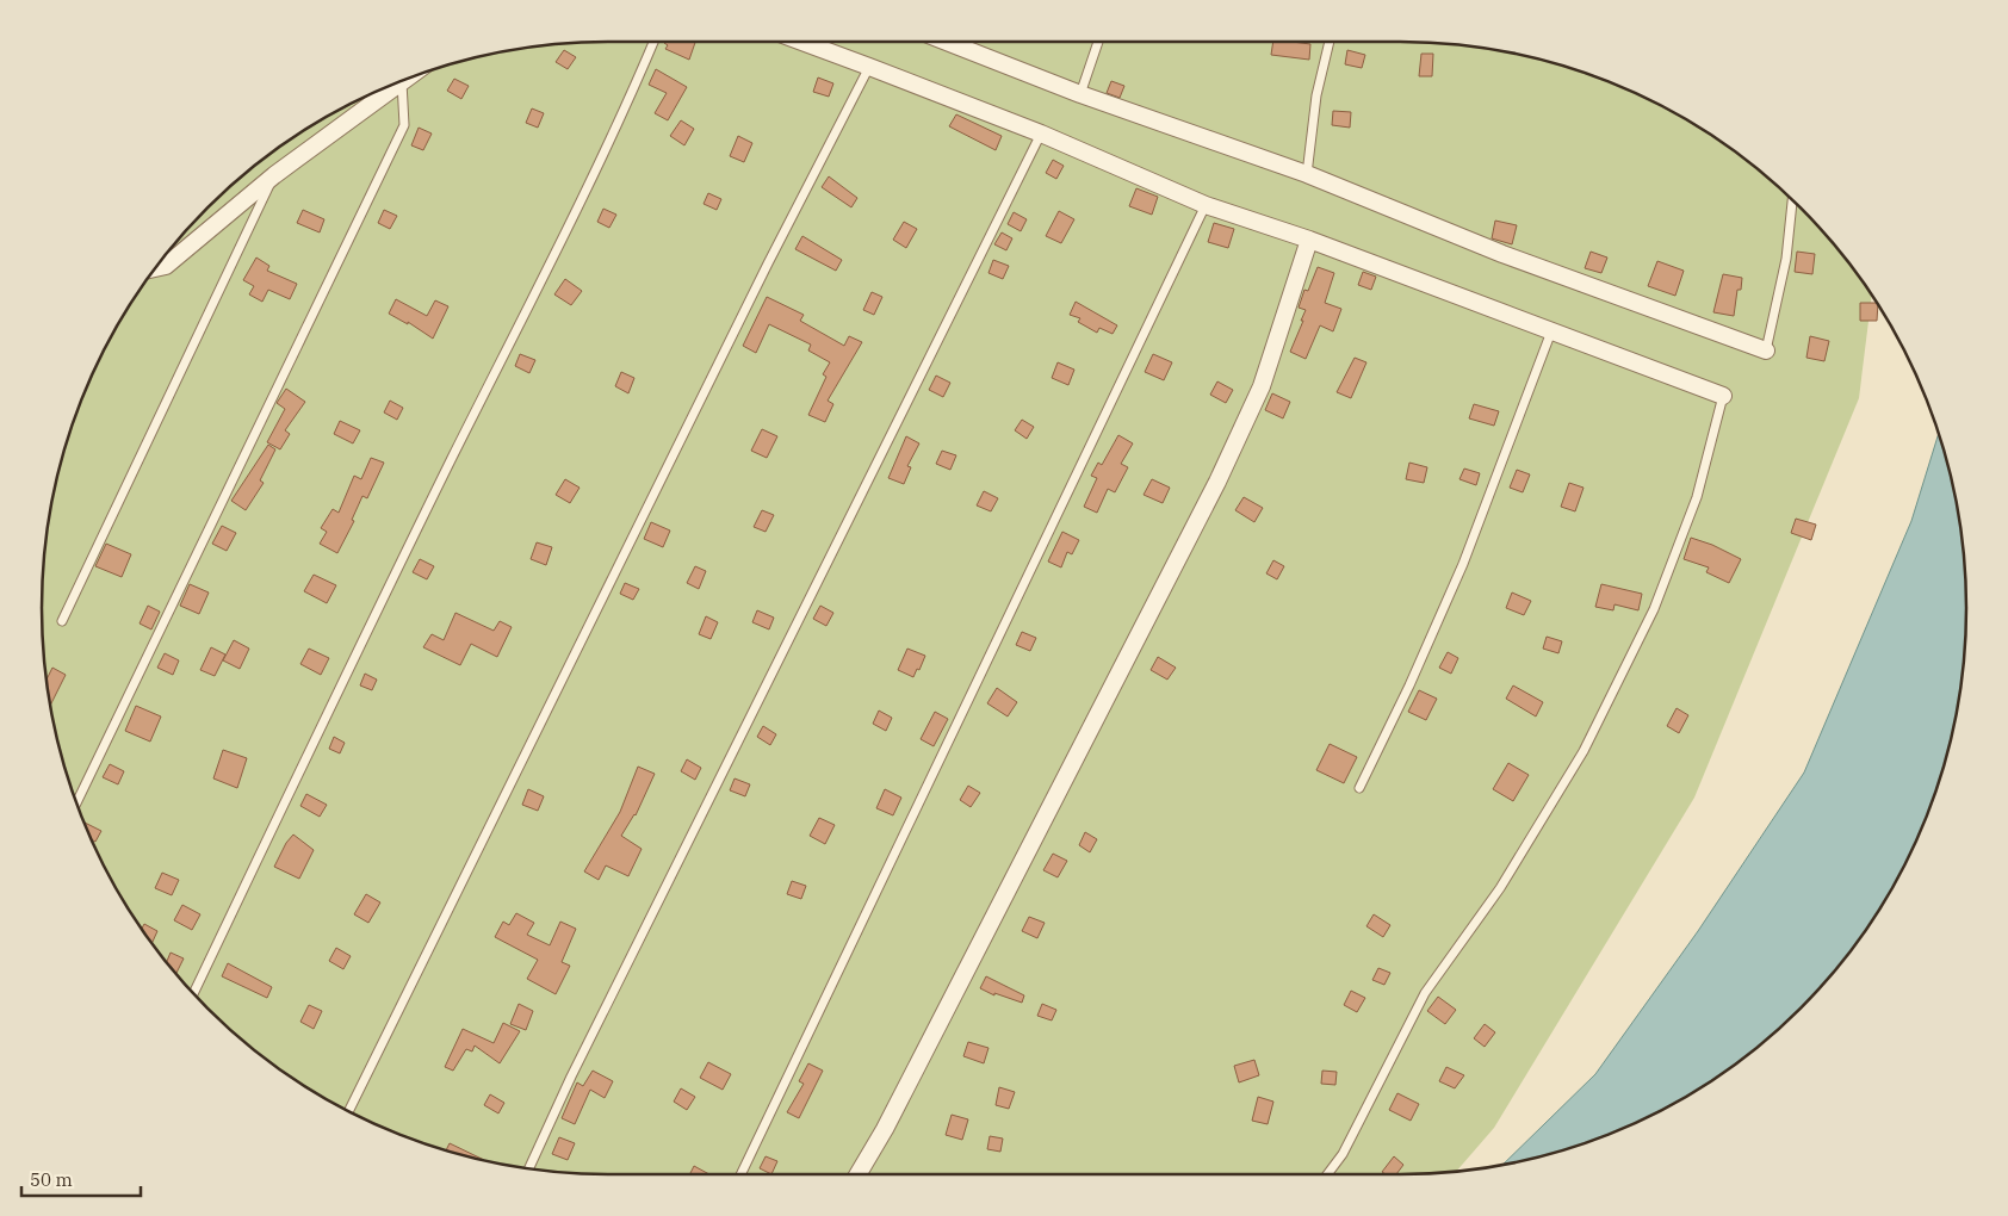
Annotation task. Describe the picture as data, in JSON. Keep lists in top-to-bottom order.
{
  "scale_bar": "50 m"
}
